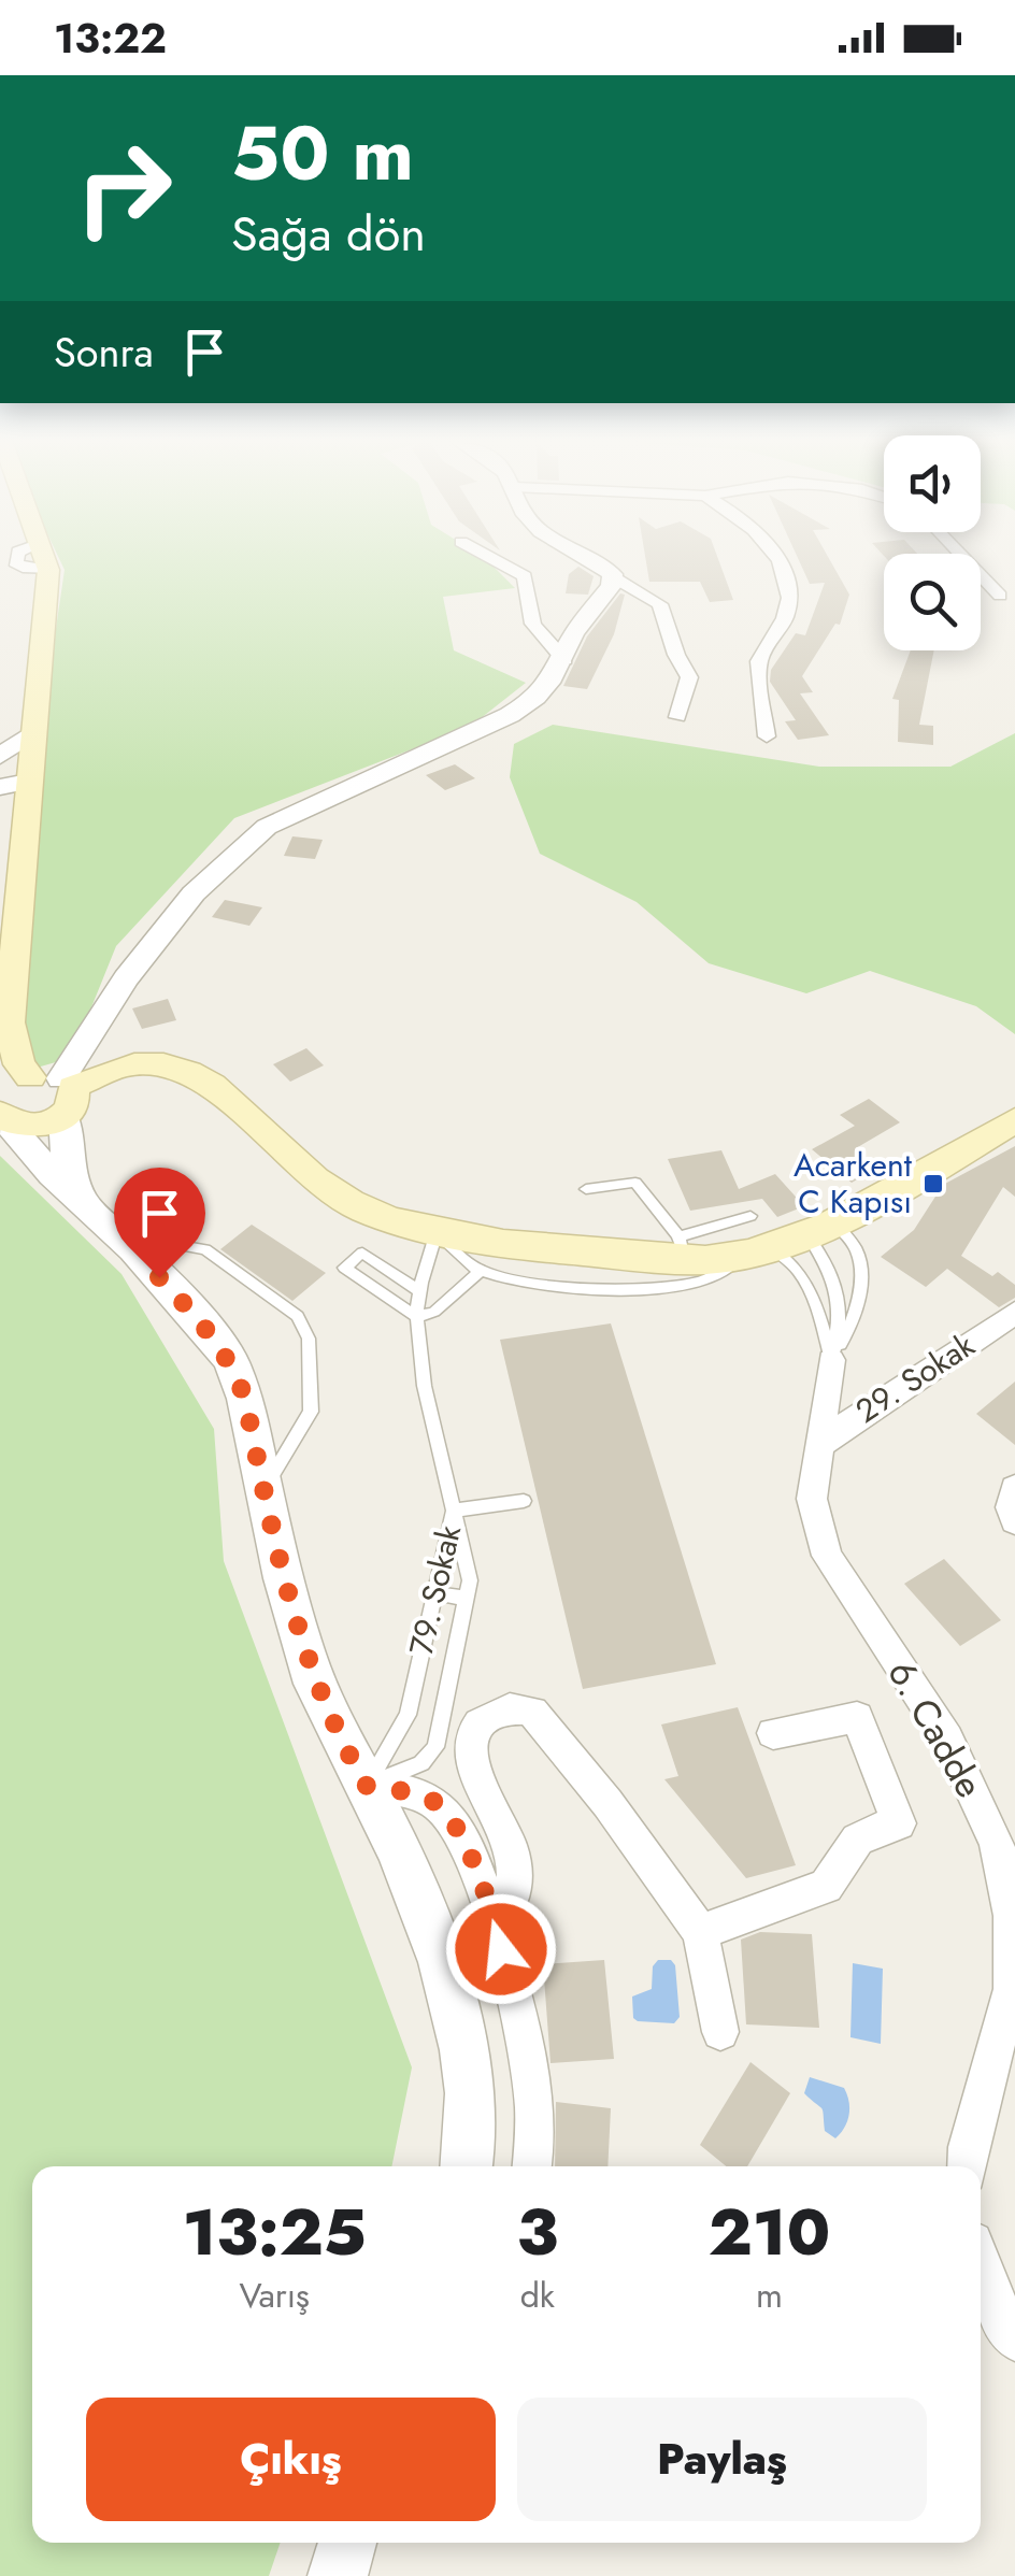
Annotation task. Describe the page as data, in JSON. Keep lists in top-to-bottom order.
{
  "streets": {
    "street": ["29. Sokak", "6. Cadde"],
    "lane": ["79. Sokak"]
  },
  "crossings": [
    ["29. Sokak", "6. Cadde"]
  ],
  "places": {
    "transit": ["Acarkent C Kapısı"]
  },
  "page": {
    "status": "13:22",
    "turn": ["50 m", "Sağa dön"],
    "then": "Sonra",
    "eta": [
      "13:25",
      "Varış",
      "3",
      "dk",
      "210",
      "m"
    ],
    "buttons": ["Çıkış", "Paylaş"]
  }
}
